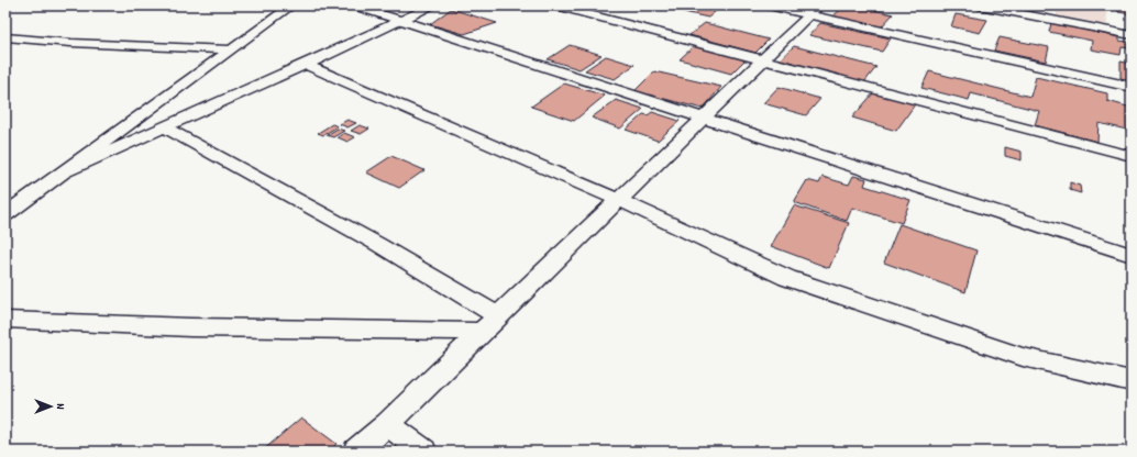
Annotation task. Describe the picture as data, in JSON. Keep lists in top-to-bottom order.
{
  "north": "right"
}
